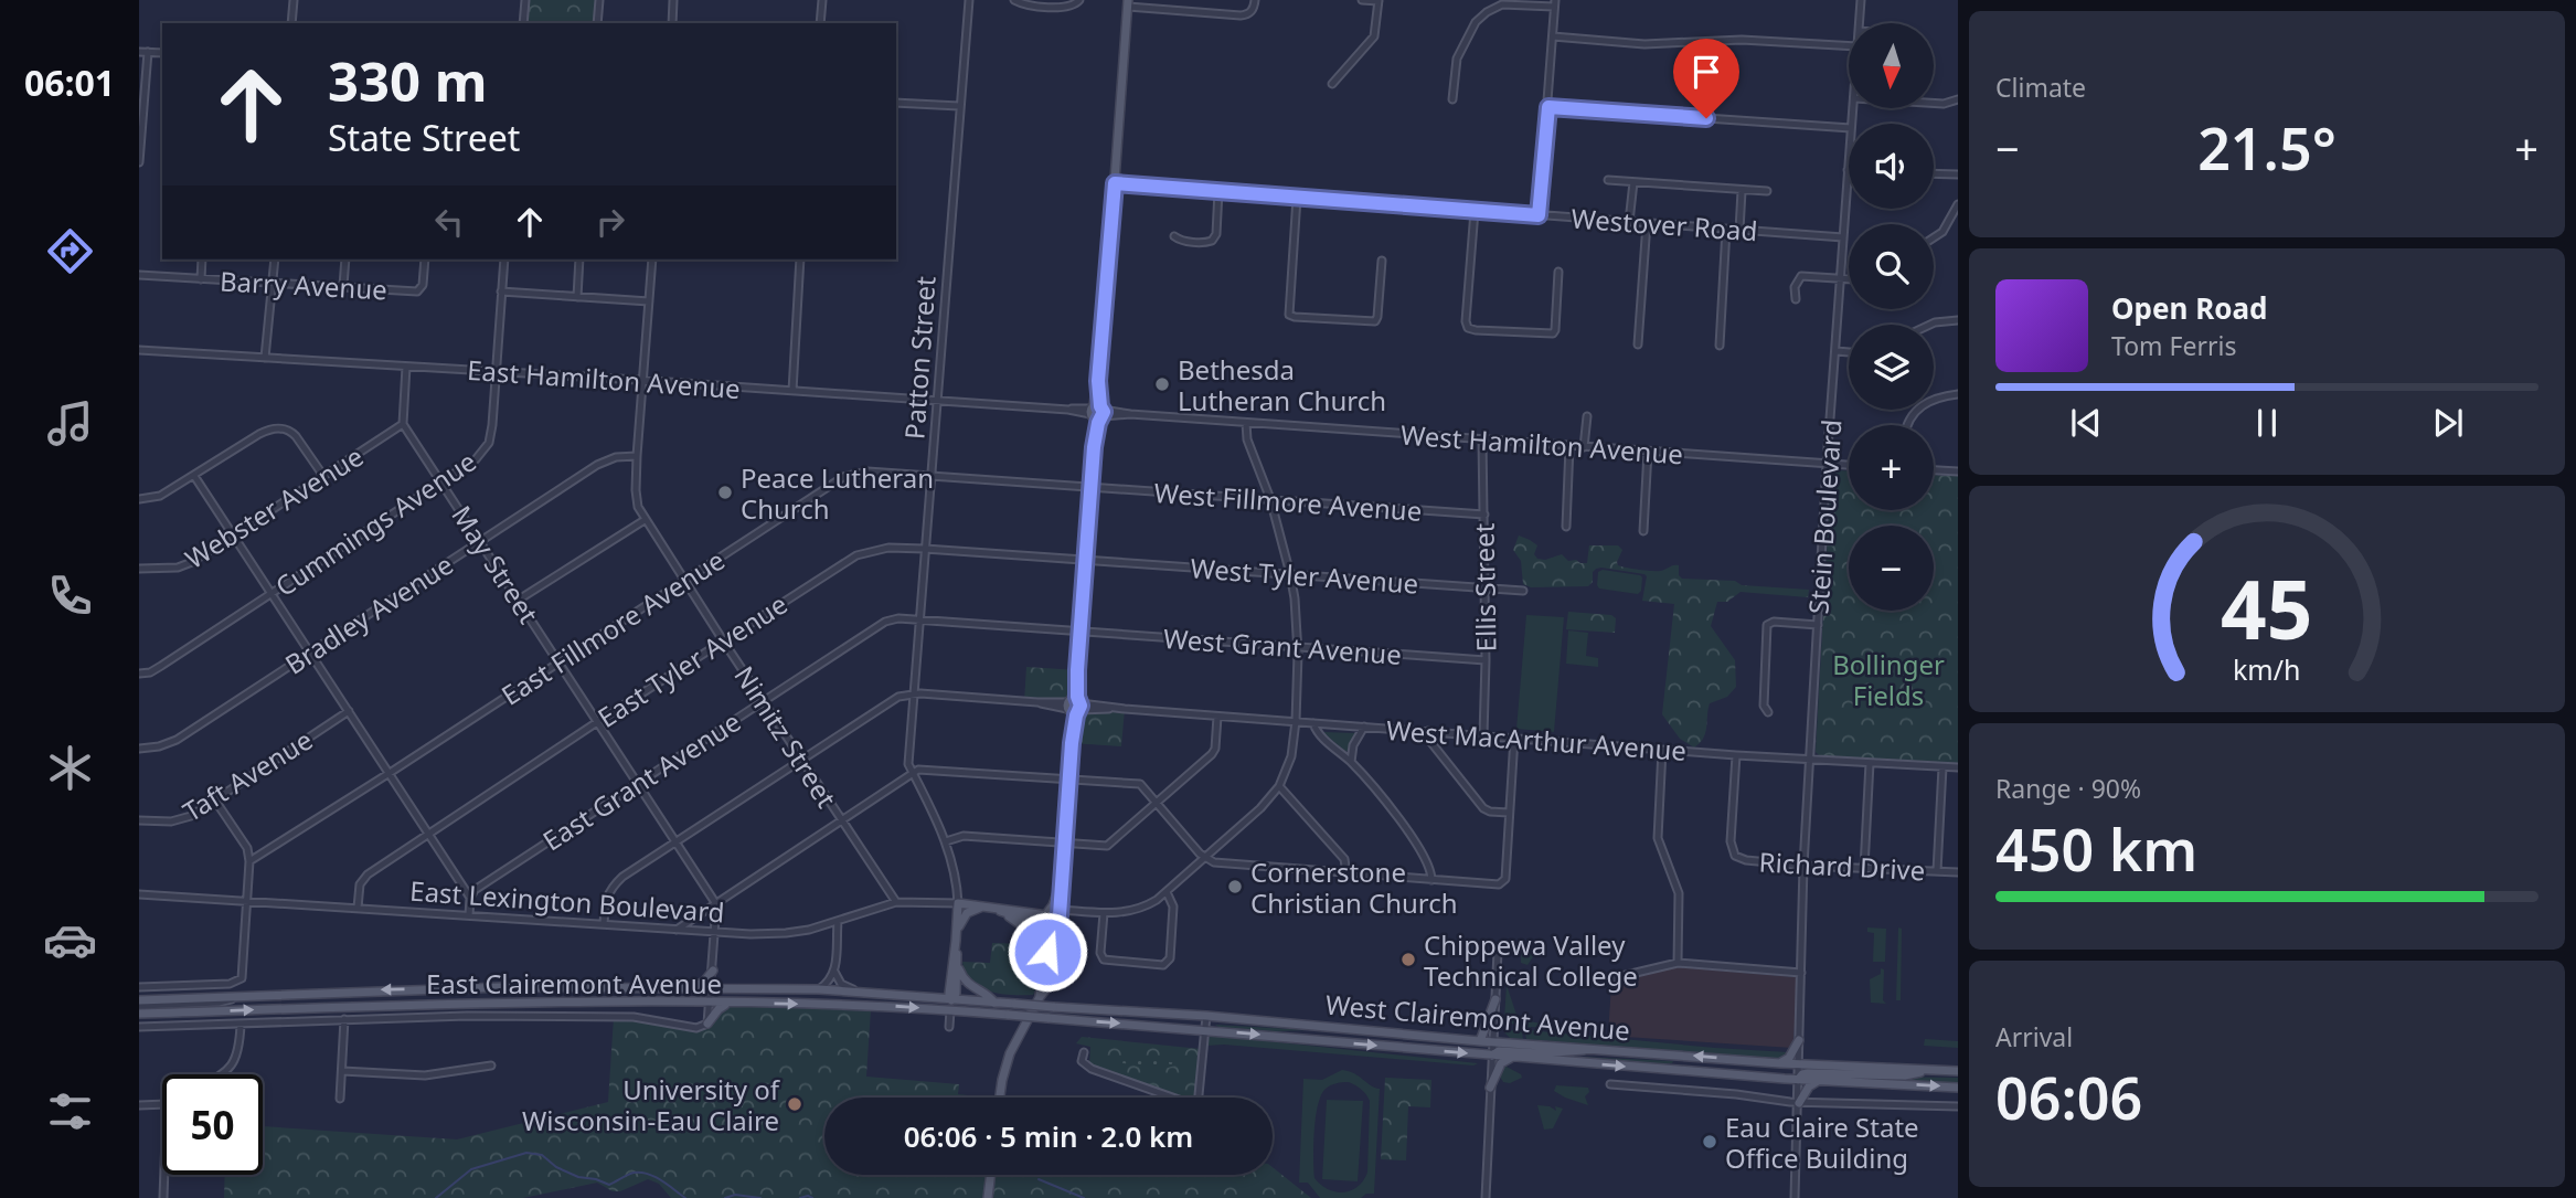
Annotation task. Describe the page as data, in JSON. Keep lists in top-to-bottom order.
{
  "streets": {
    "main road": [
      "Patton Street",
      "East Lexington Boulevard",
      "East Clairemont Avenue",
      "West Clairemont Avenue"
    ],
    "street": [
      "Westover Road",
      "Barry Avenue",
      "East Hamilton Avenue",
      "West Hamilton Avenue",
      "West Fillmore Avenue",
      "Webster Avenue",
      "Stein Boulevard",
      "Cummings Avenue",
      "May Street",
      "West Tyler Avenue",
      "Ellis Street",
      "Bradley Avenue",
      "East Fillmore Avenue",
      "West Grant Avenue",
      "East Tyler Avenue",
      "Nimitz Street",
      "West MacArthur Avenue",
      "Taft Avenue",
      "East Grant Avenue",
      "Richard Drive"
    ]
  },
  "crossings": [
    ["Westover Road", "Stein Boulevard"],
    ["Patton Street", "East Hamilton Avenue"],
    ["Patton Street", "East Fillmore Avenue"],
    ["Patton Street", "East Tyler Avenue"],
    ["Patton Street", "West MacArthur Avenue"],
    ["Patton Street", "East Grant Avenue"],
    ["Patton Street", "East Lexington Boulevard"],
    ["Patton Street", "East Clairemont Avenue"],
    ["East Hamilton Avenue", "West Hamilton Avenue"],
    ["East Hamilton Avenue", "Cummings Avenue"],
    ["East Hamilton Avenue", "Nimitz Street"],
    ["West Hamilton Avenue", "Stein Boulevard"],
    ["West Hamilton Avenue", "Ellis Street"],
    ["West Fillmore Avenue", "Ellis Street"],
    ["West Fillmore Avenue", "East Fillmore Avenue"],
    ["Webster Avenue", "May Street"],
    ["Stein Boulevard", "West MacArthur Avenue"],
    ["Stein Boulevard", "Richard Drive"],
    ["Stein Boulevard", "West Clairemont Avenue"],
    ["Cummings Avenue", "May Street"],
    ["May Street", "Bradley Avenue"],
    ["May Street", "East Fillmore Avenue"],
    ["May Street", "East Tyler Avenue"],
    ["May Street", "East Grant Avenue"],
    ["West Tyler Avenue", "Ellis Street"],
    ["West Tyler Avenue", "East Tyler Avenue"],
    ["Ellis Street", "West Grant Avenue"],
    ["Ellis Street", "West MacArthur Avenue"],
    ["Bradley Avenue", "Nimitz Street"],
    ["East Fillmore Avenue", "Nimitz Street"],
    ["West Grant Avenue", "East Grant Avenue"],
    ["East Tyler Avenue", "Nimitz Street"],
    ["East Tyler Avenue", "East Lexington Boulevard"],
    ["Nimitz Street", "East Grant Avenue"],
    ["Nimitz Street", "East Lexington Boulevard"],
    ["West MacArthur Avenue", "Richard Drive"],
    ["East Clairemont Avenue", "West Clairemont Avenue"]
  ],
  "parks": ["Bollinger Fields"],
  "places": [
    "Bethesda Lutheran Church",
    "Peace Lutheran Church",
    "Cornerstone Christian Church",
    "Chippewa Valley Technical College",
    "University of Wisconsin-Eau Claire",
    "Eau Claire State Office Building"
  ],
  "north": "bottom",
  "page": {
    "tabs": "06:01",
    "tile": [
      "Climate",
      ["Range · 90%", "450 km"],
      ["Arrival", "06:06"]
    ],
    "map_buttons": ["+", "−"],
    "turn": ["330 m", "State Street"],
    "heat": ["−", "21.5°", "+"],
    "song": ["Open Road", "Tom Ferris"],
    "limit": "50",
    "trip": "06:06 · 5 min · 2.0 km",
    "gauge": ["45", "km/h"]
  }
}
